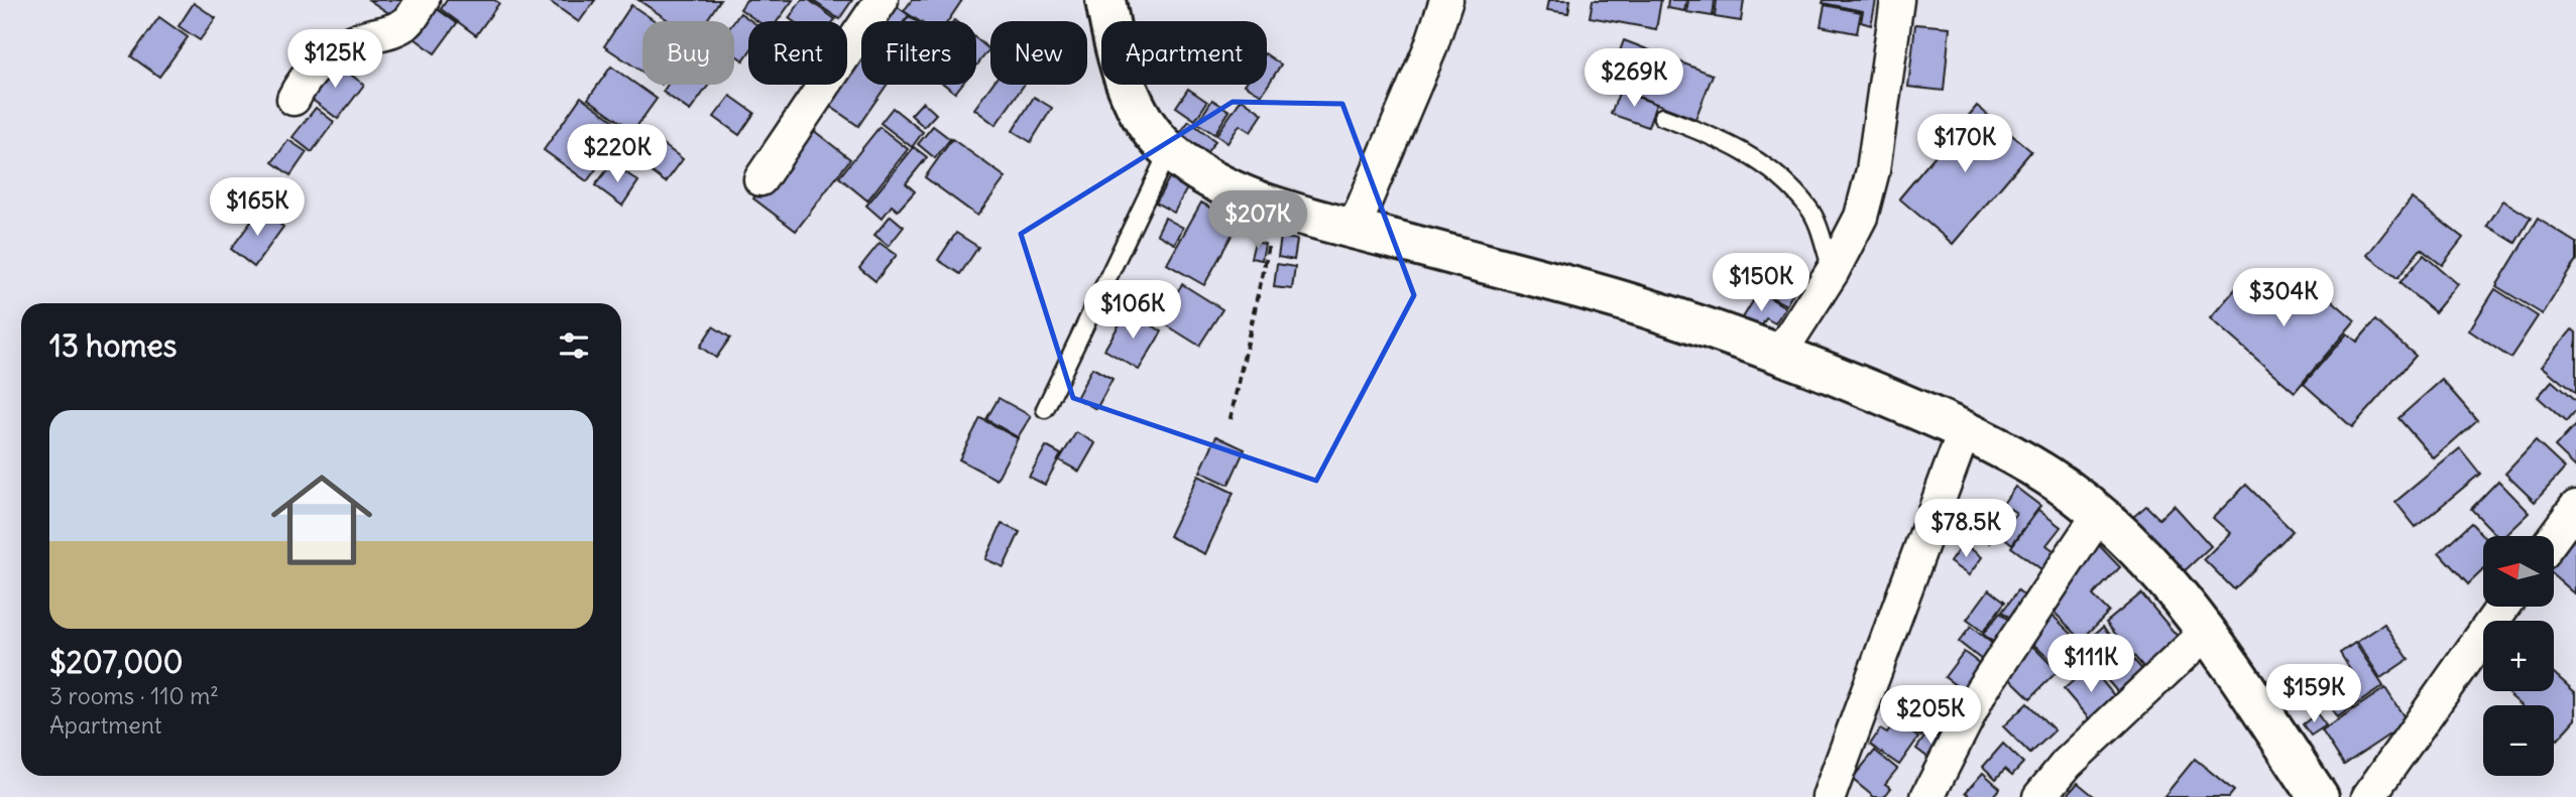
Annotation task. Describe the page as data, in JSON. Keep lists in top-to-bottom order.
{
  "north": "left",
  "page": {
    "chip": [
      "Buy",
      "Rent",
      "Filters",
      "New",
      "Apartment"
    ],
    "price": [
      "$125K",
      "$269K",
      "$170K",
      "$220K",
      "$165K",
      "$207K",
      "$150K",
      "$304K",
      "$106K",
      "$78.5K",
      "$111K",
      "$159K",
      "$205K"
    ],
    "heading": "13 homes",
    "list": [
      {
        "name": "$207,000",
        "note": "3 rooms · 110 m² · Apartment"
      }
    ],
    "map_buttons": ["+", "−"]
  }
}
